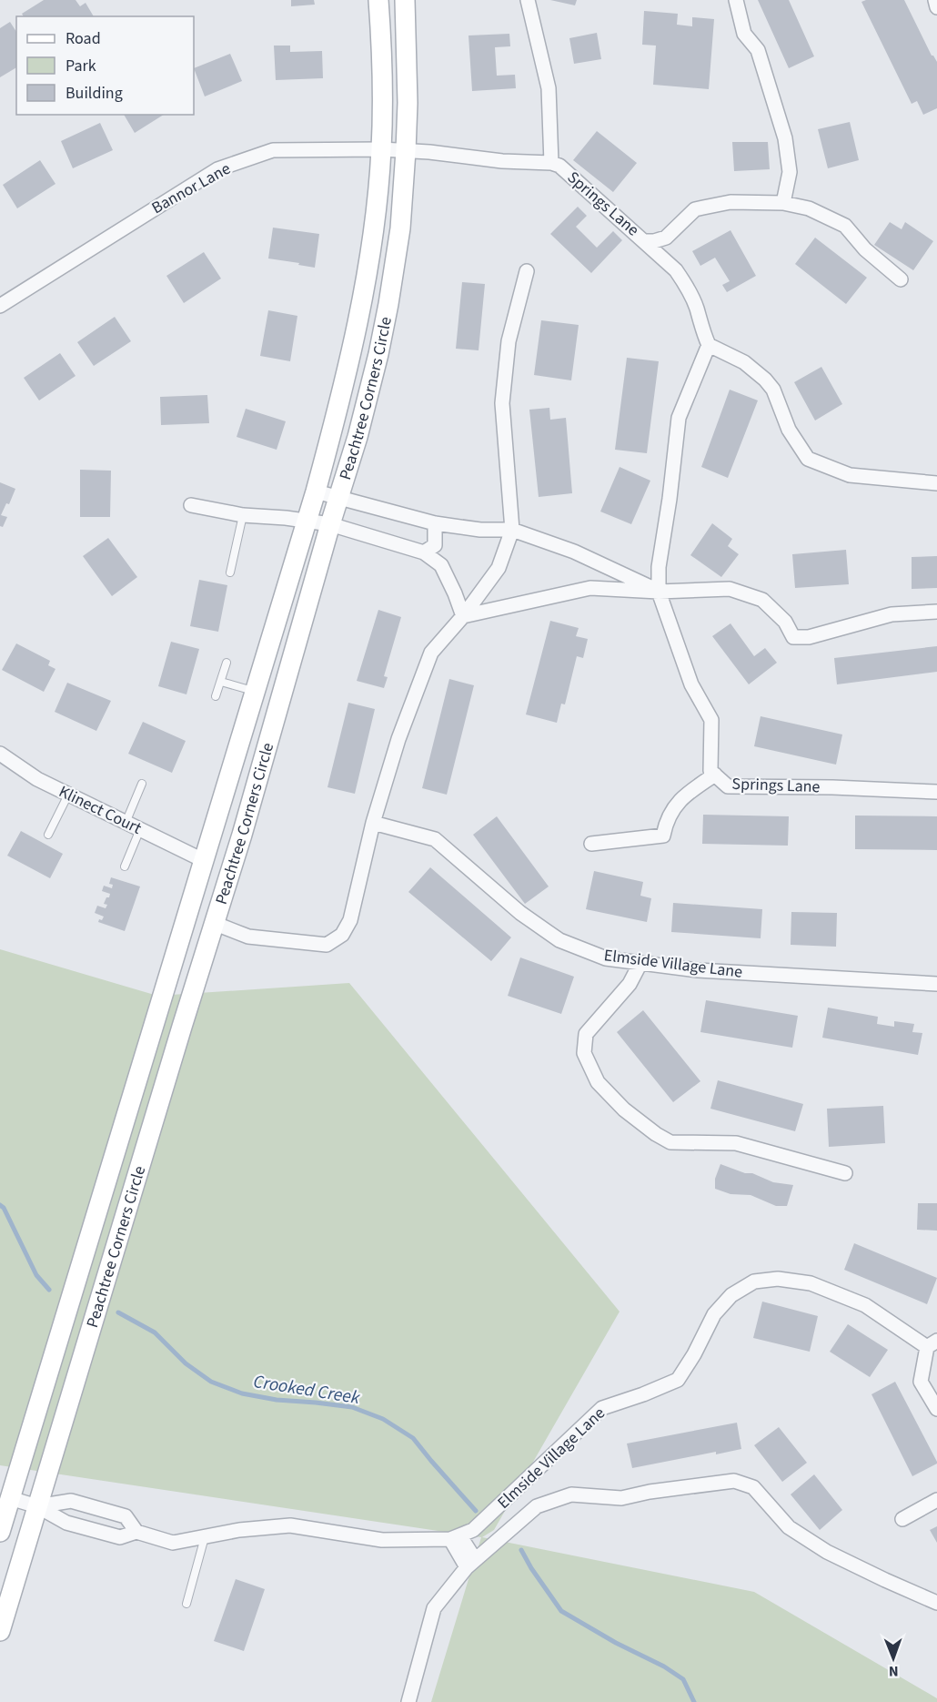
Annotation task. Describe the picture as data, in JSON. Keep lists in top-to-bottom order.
{
  "streets": {
    "street": [
      "Bannor Lane",
      "Springs Lane",
      "Peachtree Corners Circle",
      "Klinect Court",
      "Elmside Village Lane"
    ]
  },
  "crossings": [
    ["Bannor Lane", "Springs Lane"],
    ["Bannor Lane", "Peachtree Corners Circle"],
    ["Springs Lane", "Peachtree Corners Circle"],
    ["Peachtree Corners Circle", "Klinect Court"]
  ],
  "water": ["Crooked Creek"],
  "legend": ["Road", "Park", "Building"],
  "north": "bottom"
}
